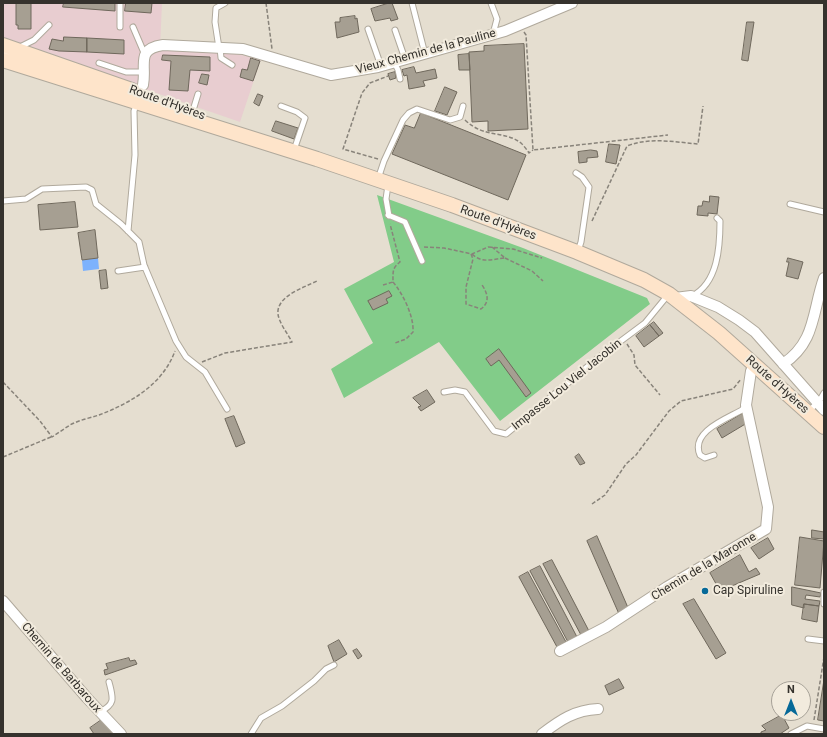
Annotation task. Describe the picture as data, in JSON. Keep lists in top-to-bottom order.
{
  "streets": {
    "main road": ["Route d'Hyères"],
    "street": ["Vieux Chemin de la Pauline", "Chemin de la Maronne", "Chemin de Barbaroux"],
    "lane": ["Impasse Lou Viel Jacobin"]
  },
  "crossings": [
    ["Route d'Hyères", "Impasse Lou Viel Jacobin"],
    ["Route d'Hyères", "Chemin de la Maronne"]
  ],
  "places": ["Cap Spiruline"],
  "north": "top"
}
